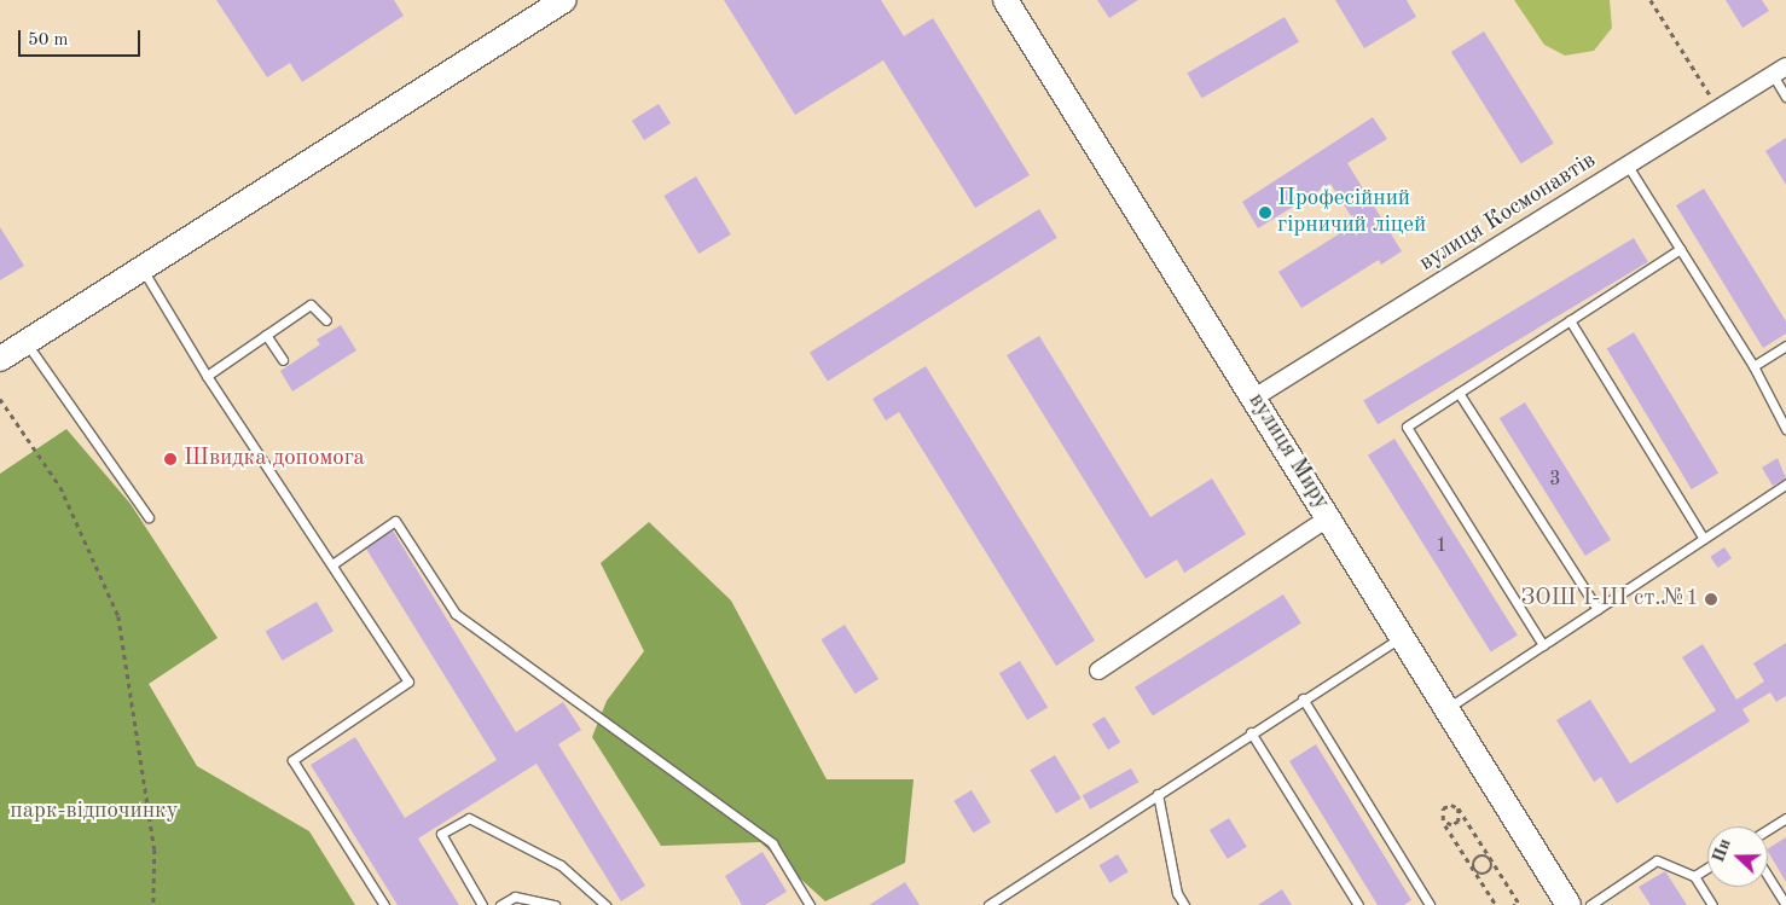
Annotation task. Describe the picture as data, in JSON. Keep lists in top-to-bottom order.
{
  "streets": {
    "main road": ["вулиця Миру"],
    "street": ["вулиця Космонавтів"]
  },
  "crossings": [
    ["вулиця Космонавтів", "вулиця Миру"]
  ],
  "parks": ["парк-відпочинку"],
  "places": ["Професійний гірничий ліцей", "Швидка допомога", "ЗОШ I-III ст.№1"],
  "house_numbers": ["3", "1"],
  "scale_bar": "50 m",
  "north": "left"
}
